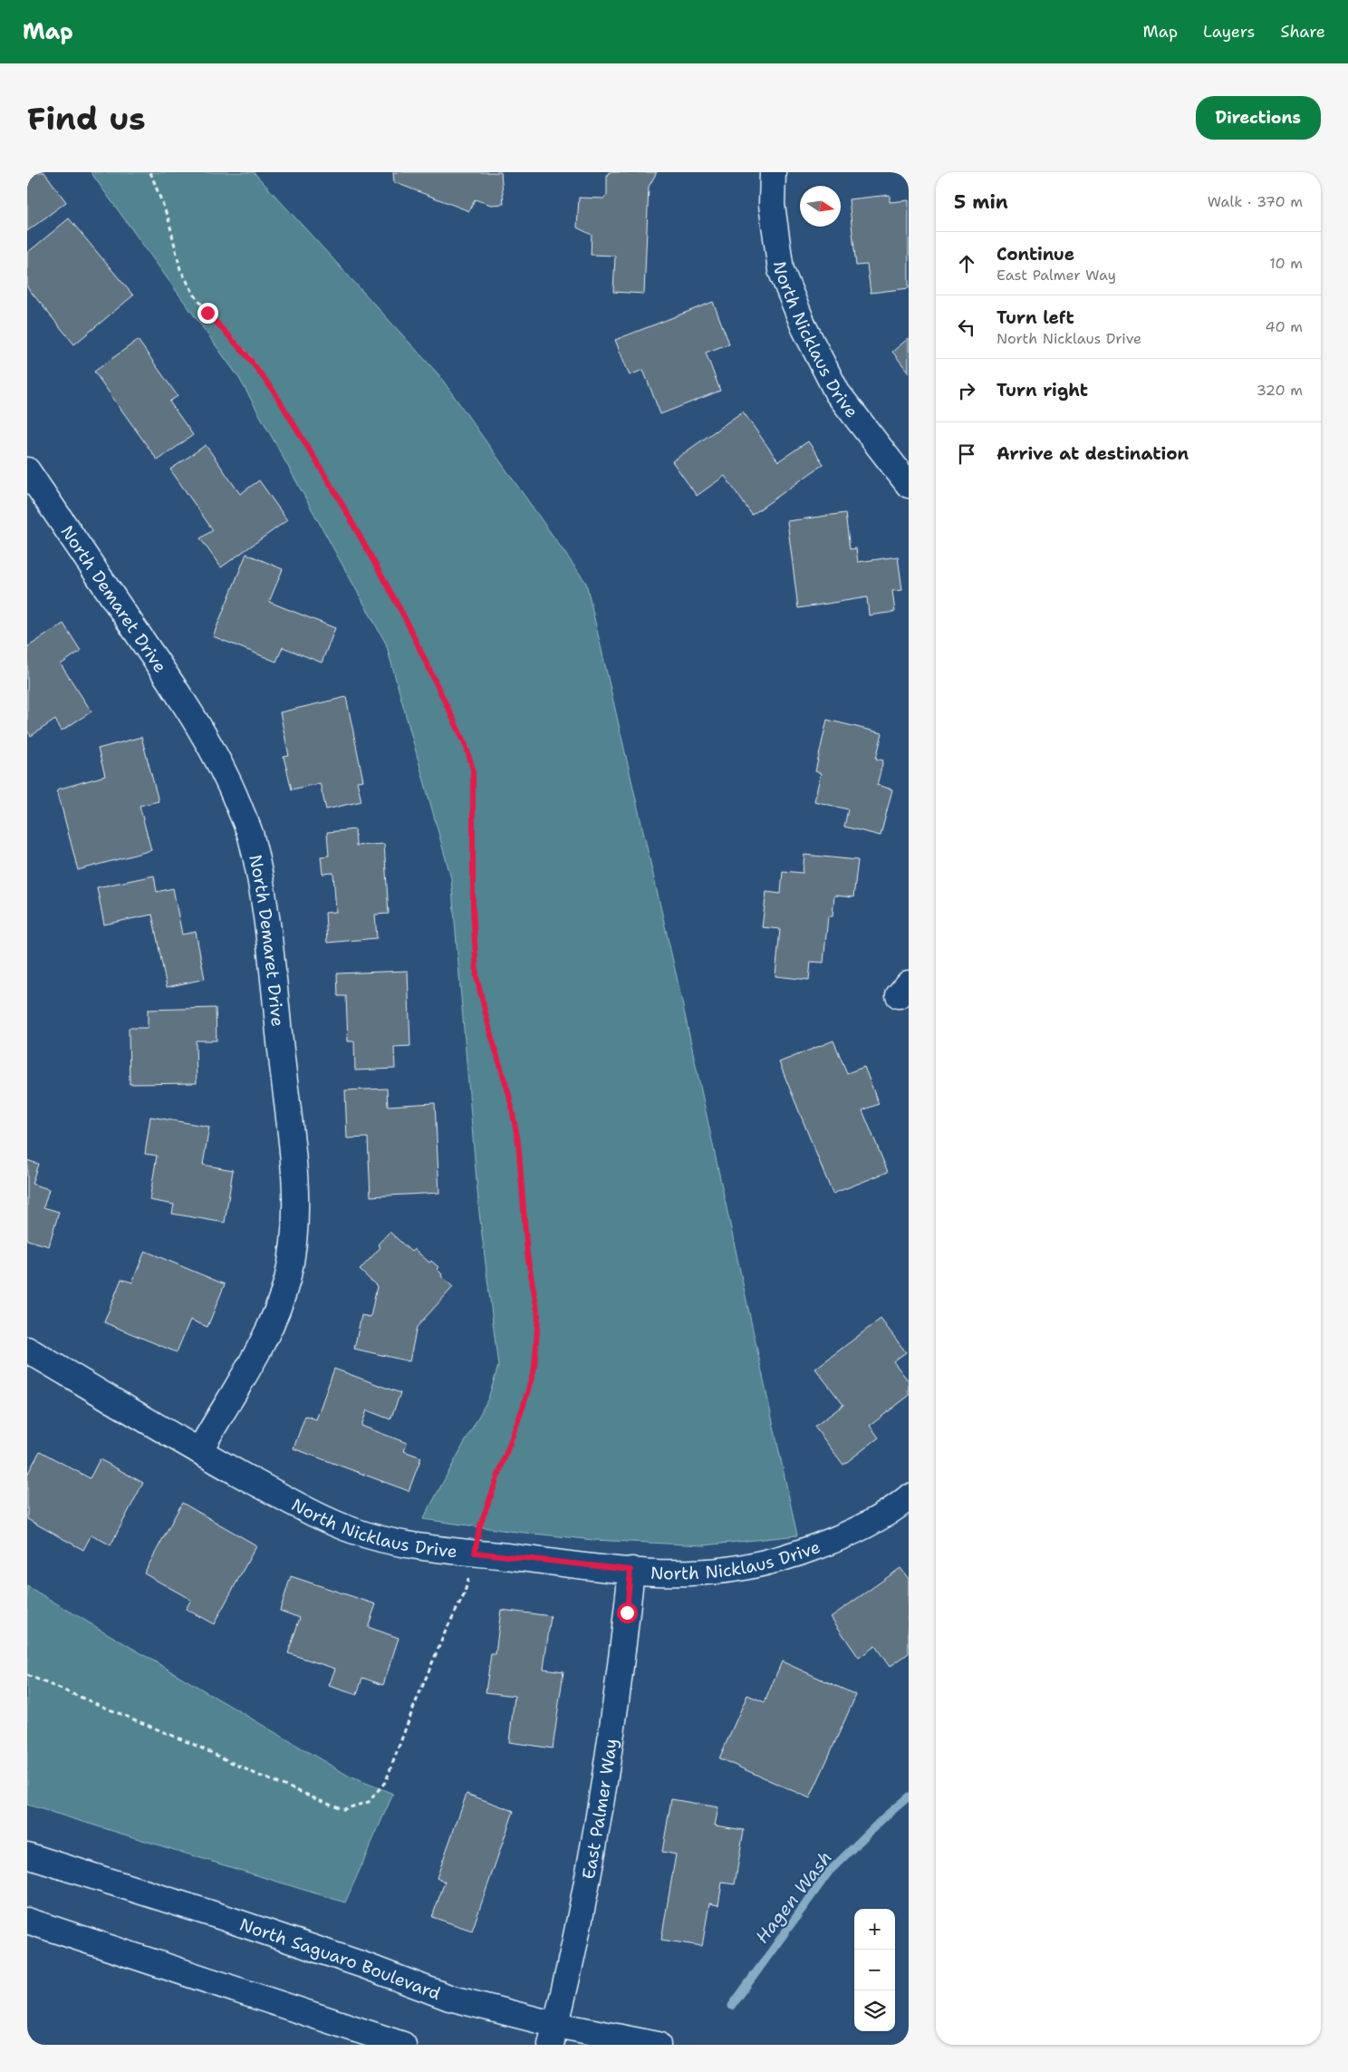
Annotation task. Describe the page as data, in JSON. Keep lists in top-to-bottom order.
{
  "streets": {
    "street": [
      "North Nicklaus Drive",
      "North Demaret Drive",
      "East Palmer Way",
      "North Saguaro Boulevard"
    ]
  },
  "crossings": [
    ["North Nicklaus Drive", "North Demaret Drive"],
    ["North Nicklaus Drive", "East Palmer Way"],
    ["East Palmer Way", "North Saguaro Boulevard"]
  ],
  "water": ["Hagen Wash"],
  "north": "right",
  "page": {
    "header": "Map",
    "nav": ["Map", "Layers", "Share"],
    "buttons": "Directions",
    "title": "Find us",
    "heading": ["5 min", "Walk · 370 m"],
    "list": [
      ["Continue", "East Palmer Way", "10 m"],
      ["Turn left", "North Nicklaus Drive", "40 m"],
      ["Turn right", "320 m"],
      "Arrive at destination"
    ],
    "map_buttons": ["+", "−"]
  }
}
